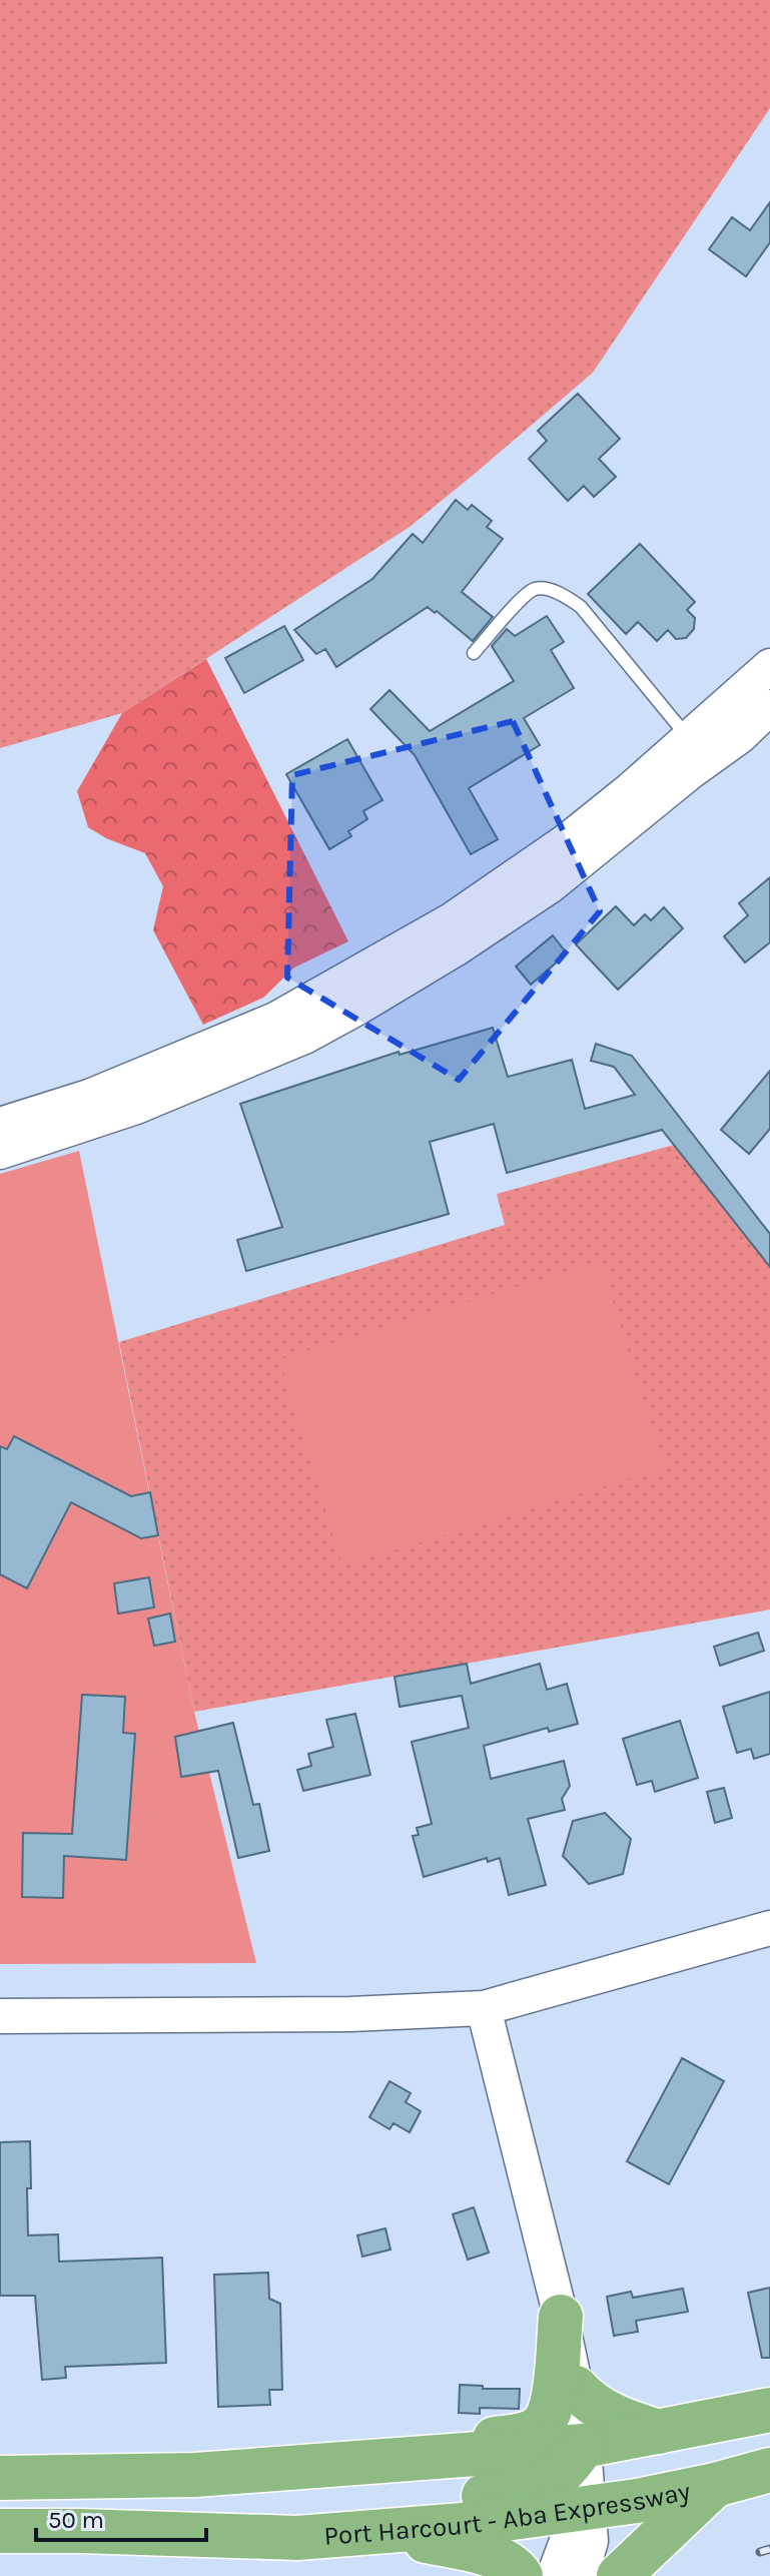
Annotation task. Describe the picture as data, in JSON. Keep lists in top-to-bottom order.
{
  "streets": {
    "highway": ["Port Harcourt - Aba Expressway"]
  },
  "scale_bar": "50 m"
}
